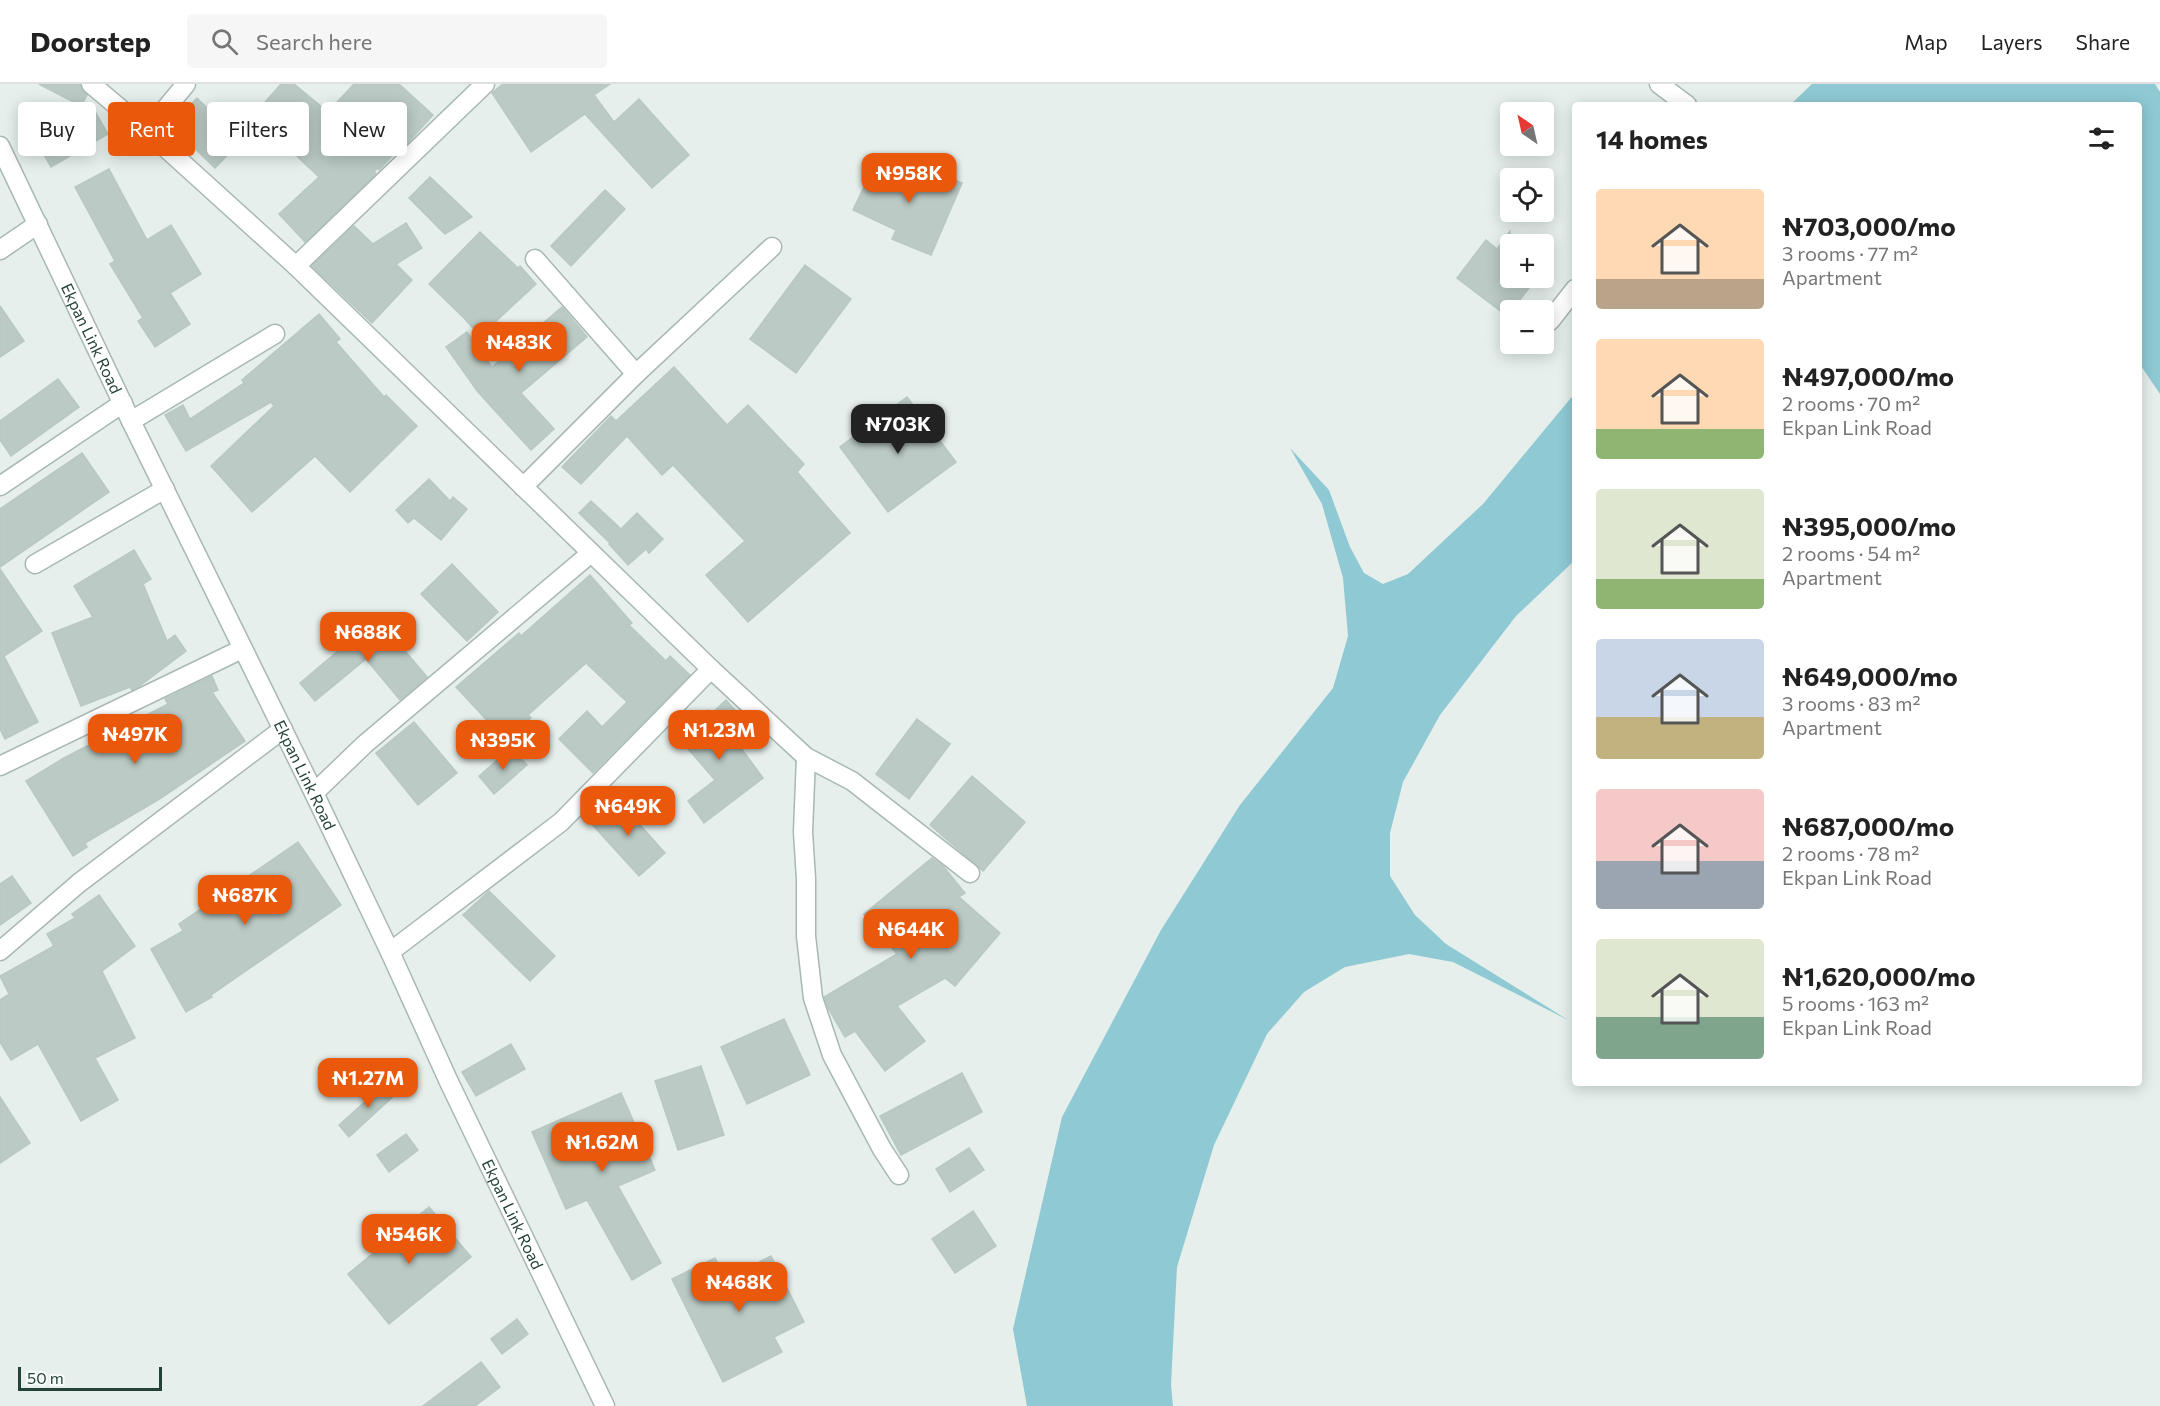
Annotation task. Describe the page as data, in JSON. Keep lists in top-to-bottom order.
{
  "streets": {
    "street": ["Ekpan Link Road"]
  },
  "scale_bar": "50 m",
  "north": "top left",
  "page": {
    "header": "Doorstep",
    "search": "Search here",
    "nav": ["Map", "Layers", "Share"],
    "map_buttons": ["+", "−"],
    "chip": [
      "Buy",
      "Rent",
      "Filters",
      "New"
    ],
    "heading": "14 homes",
    "price": [
      "₦958K",
      "₦483K",
      "₦703K",
      "₦688K",
      "₦1.23M",
      "₦497K",
      "₦395K",
      "₦649K",
      "₦687K",
      "₦644K",
      "₦1.27M",
      "₦1.62M",
      "₦546K",
      "₦468K"
    ],
    "list": [
      {
        "name": "₦703,000/mo",
        "note": "3 rooms · 77 m² · Apartment"
      },
      {
        "name": "₦497,000/mo",
        "note": "2 rooms · 70 m² · Ekpan Link Road"
      },
      {
        "name": "₦395,000/mo",
        "note": "2 rooms · 54 m² · Apartment"
      },
      {
        "name": "₦649,000/mo",
        "note": "3 rooms · 83 m² · Apartment"
      },
      {
        "name": "₦687,000/mo",
        "note": "2 rooms · 78 m² · Ekpan Link Road"
      },
      {
        "name": "₦1,620,000/mo",
        "note": "5 rooms · 163 m² · Ekpan Link Road"
      }
    ],
    "scale": "50 m"
  }
}
